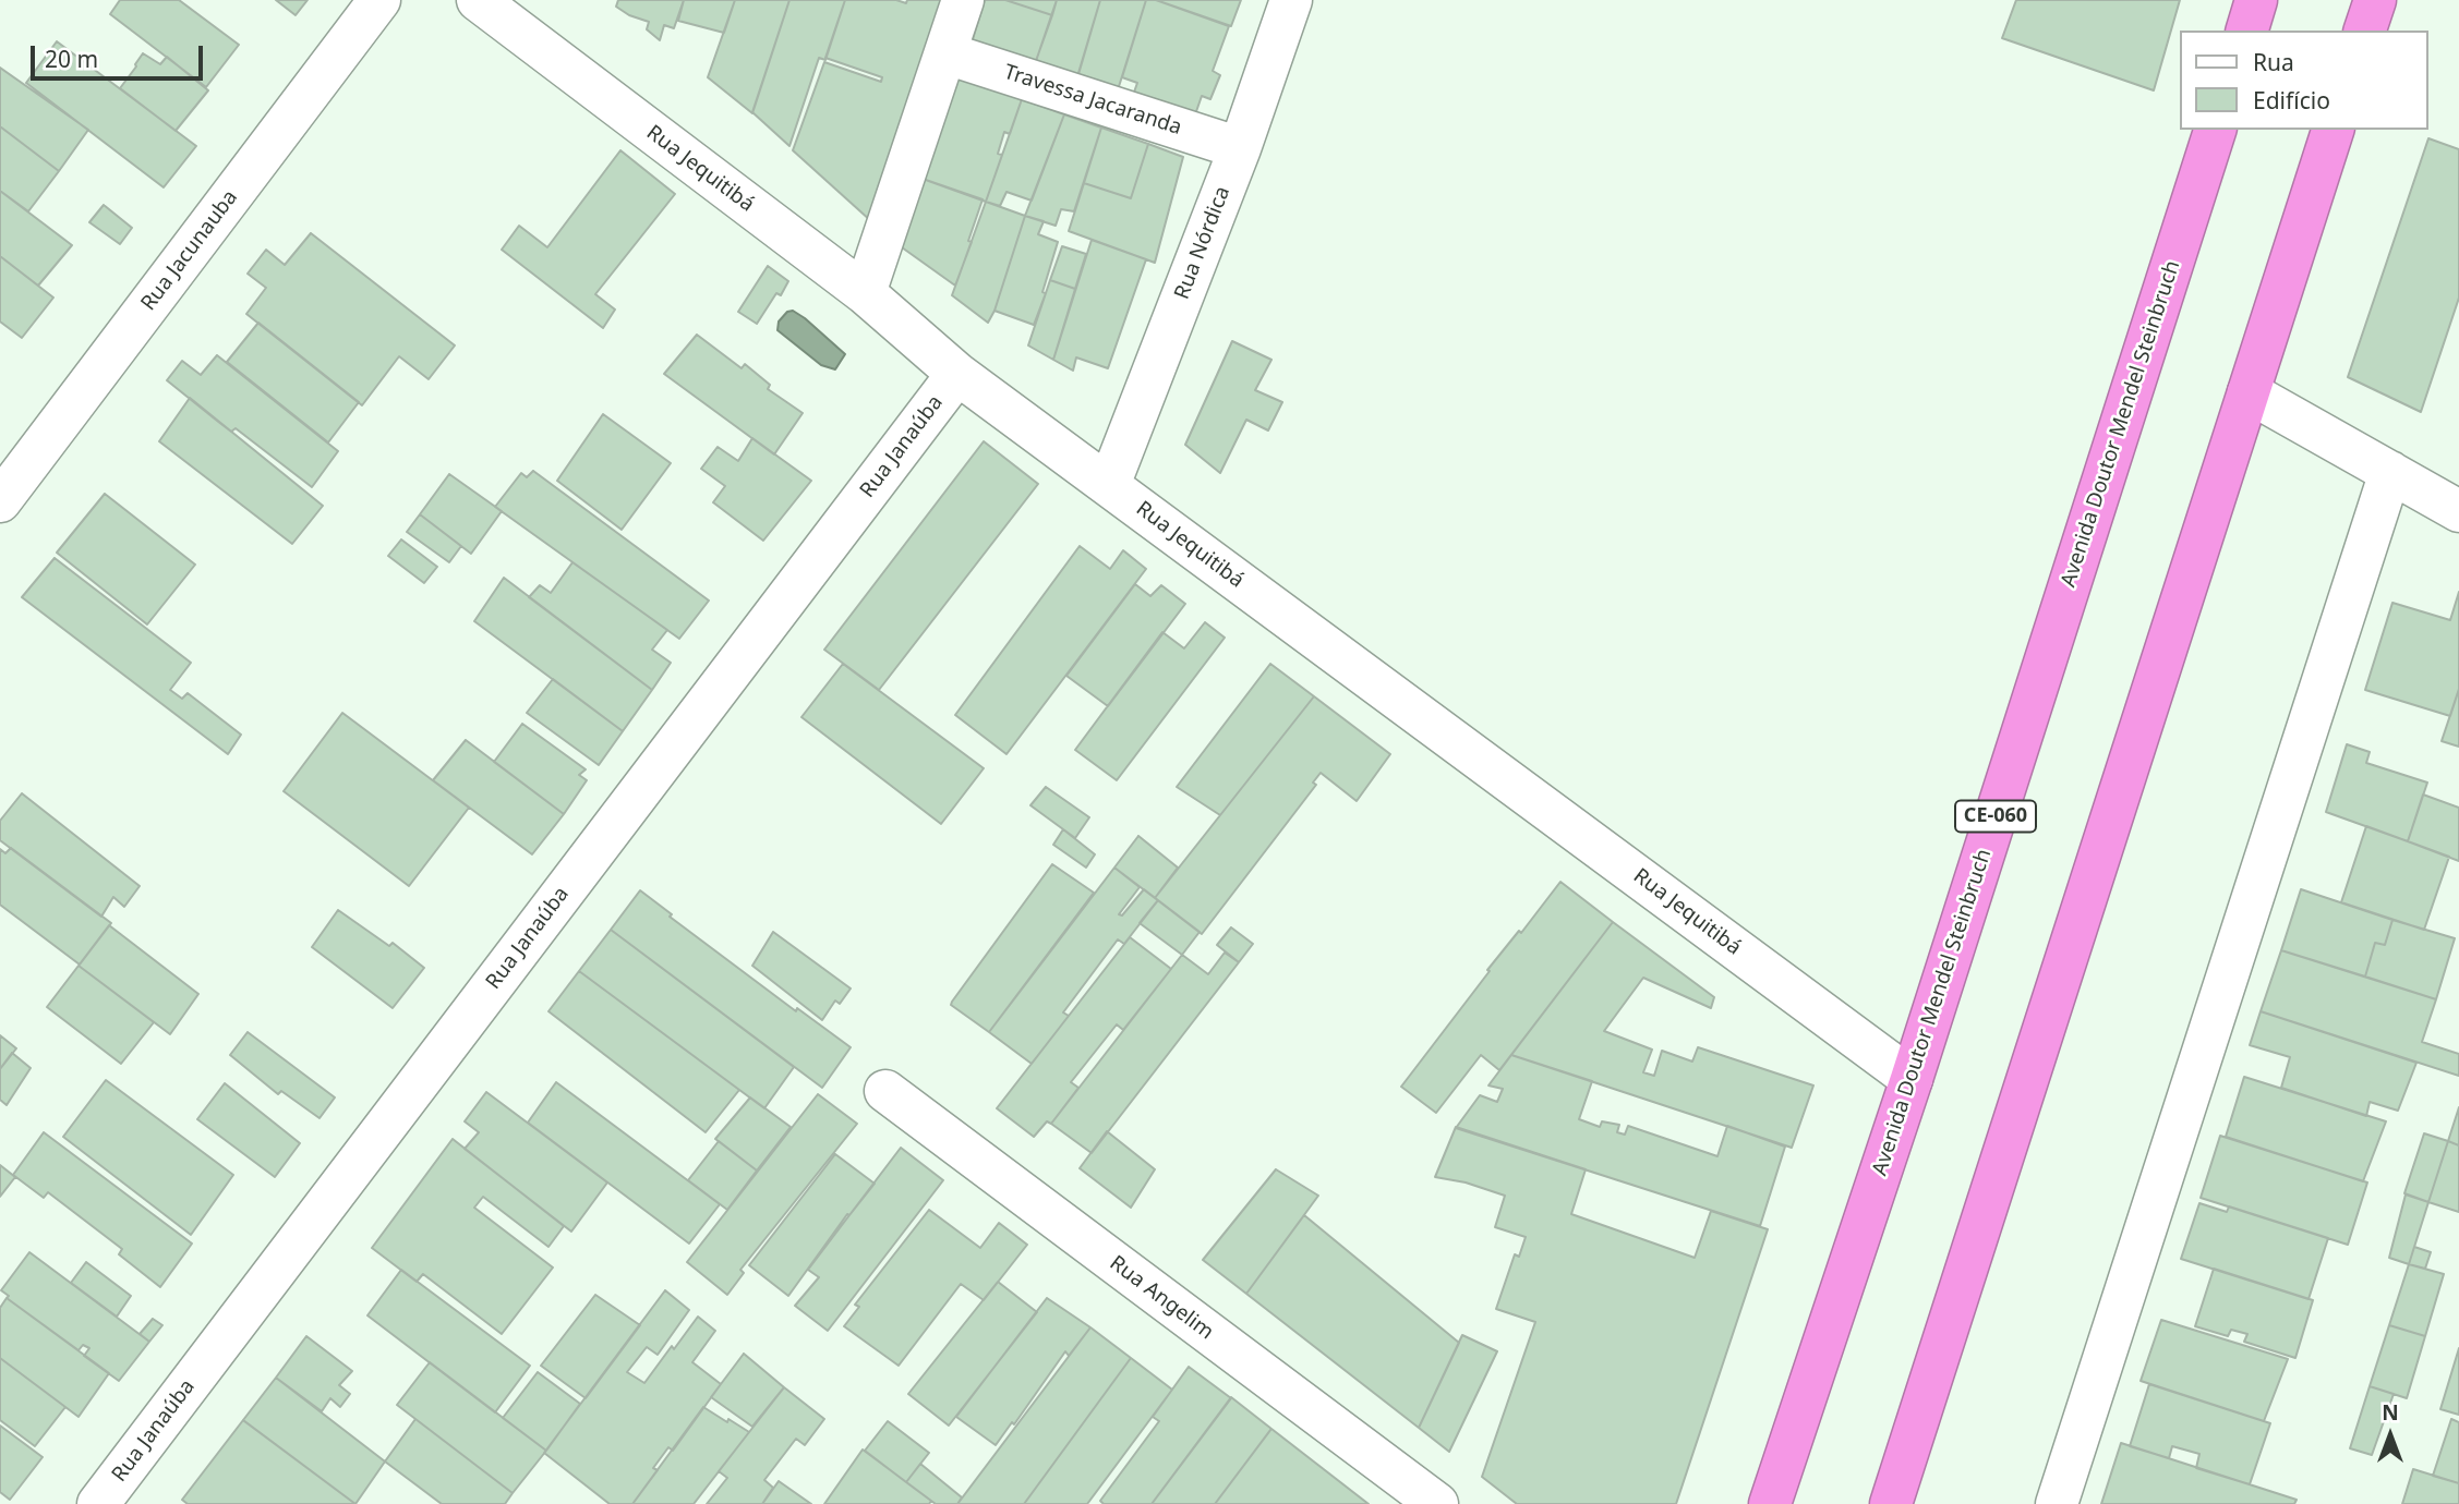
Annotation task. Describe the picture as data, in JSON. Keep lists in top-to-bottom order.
{
  "streets": {
    "highway": ["Avenida Doutor Mendel Steinbruch", "CE-060"],
    "street": [
      "Travessa Jacaranda",
      "Rua Jequitibá",
      "Rua Nórdica",
      "Rua Jacunauba",
      "Rua Janaúba",
      "Rua Angelim"
    ]
  },
  "crossings": [
    ["Travessa Jacaranda", "Rua Nórdica"],
    ["Rua Jequitibá", "Rua Nórdica"],
    ["Rua Jequitibá", "Avenida Doutor Mendel Steinbruch"],
    ["Rua Jequitibá", "Rua Janaúba"]
  ],
  "legend": ["Rua", "Edifício"],
  "scale_bar": "20 m",
  "north": "top"
}
